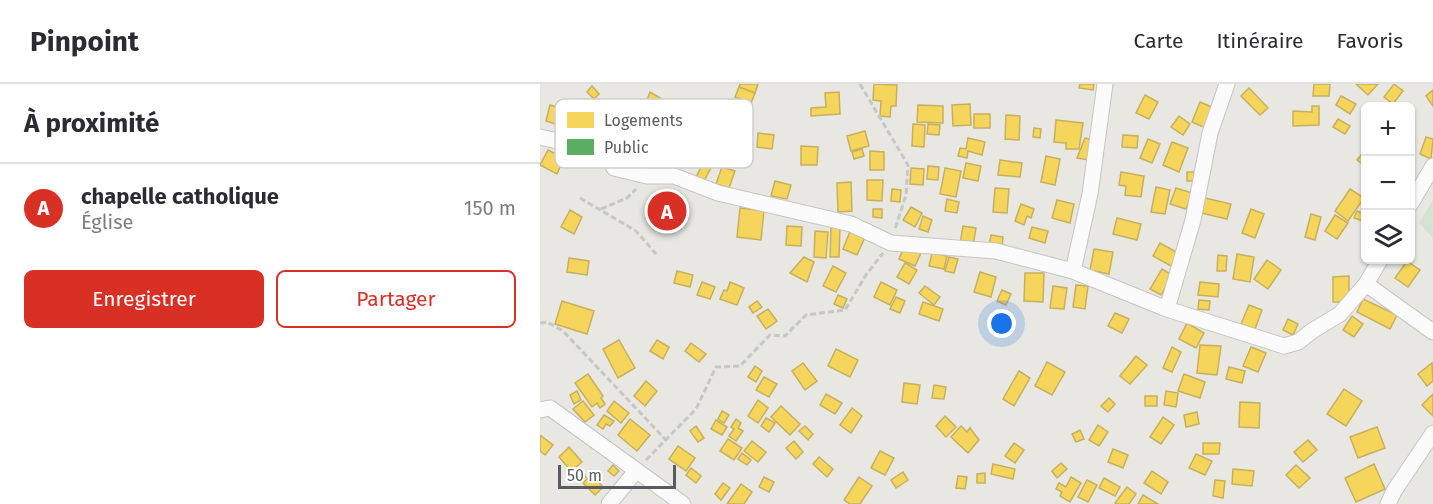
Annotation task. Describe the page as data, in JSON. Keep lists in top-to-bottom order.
{
  "legend": ["Logements", "Public"],
  "scale_bar": "50 m",
  "page": {
    "header": "Pinpoint",
    "nav": ["Carte", "Itinéraire", "Favoris"],
    "heading": "À proximité",
    "map_buttons": ["+", "−"],
    "list": [
      {
        "mark": "A",
        "name": "chapelle catholique",
        "note": "Église",
        "value": "150 m"
      }
    ],
    "pins": "A",
    "buttons": ["Enregistrer", "Partager"],
    "scale": "50 m"
  }
}
